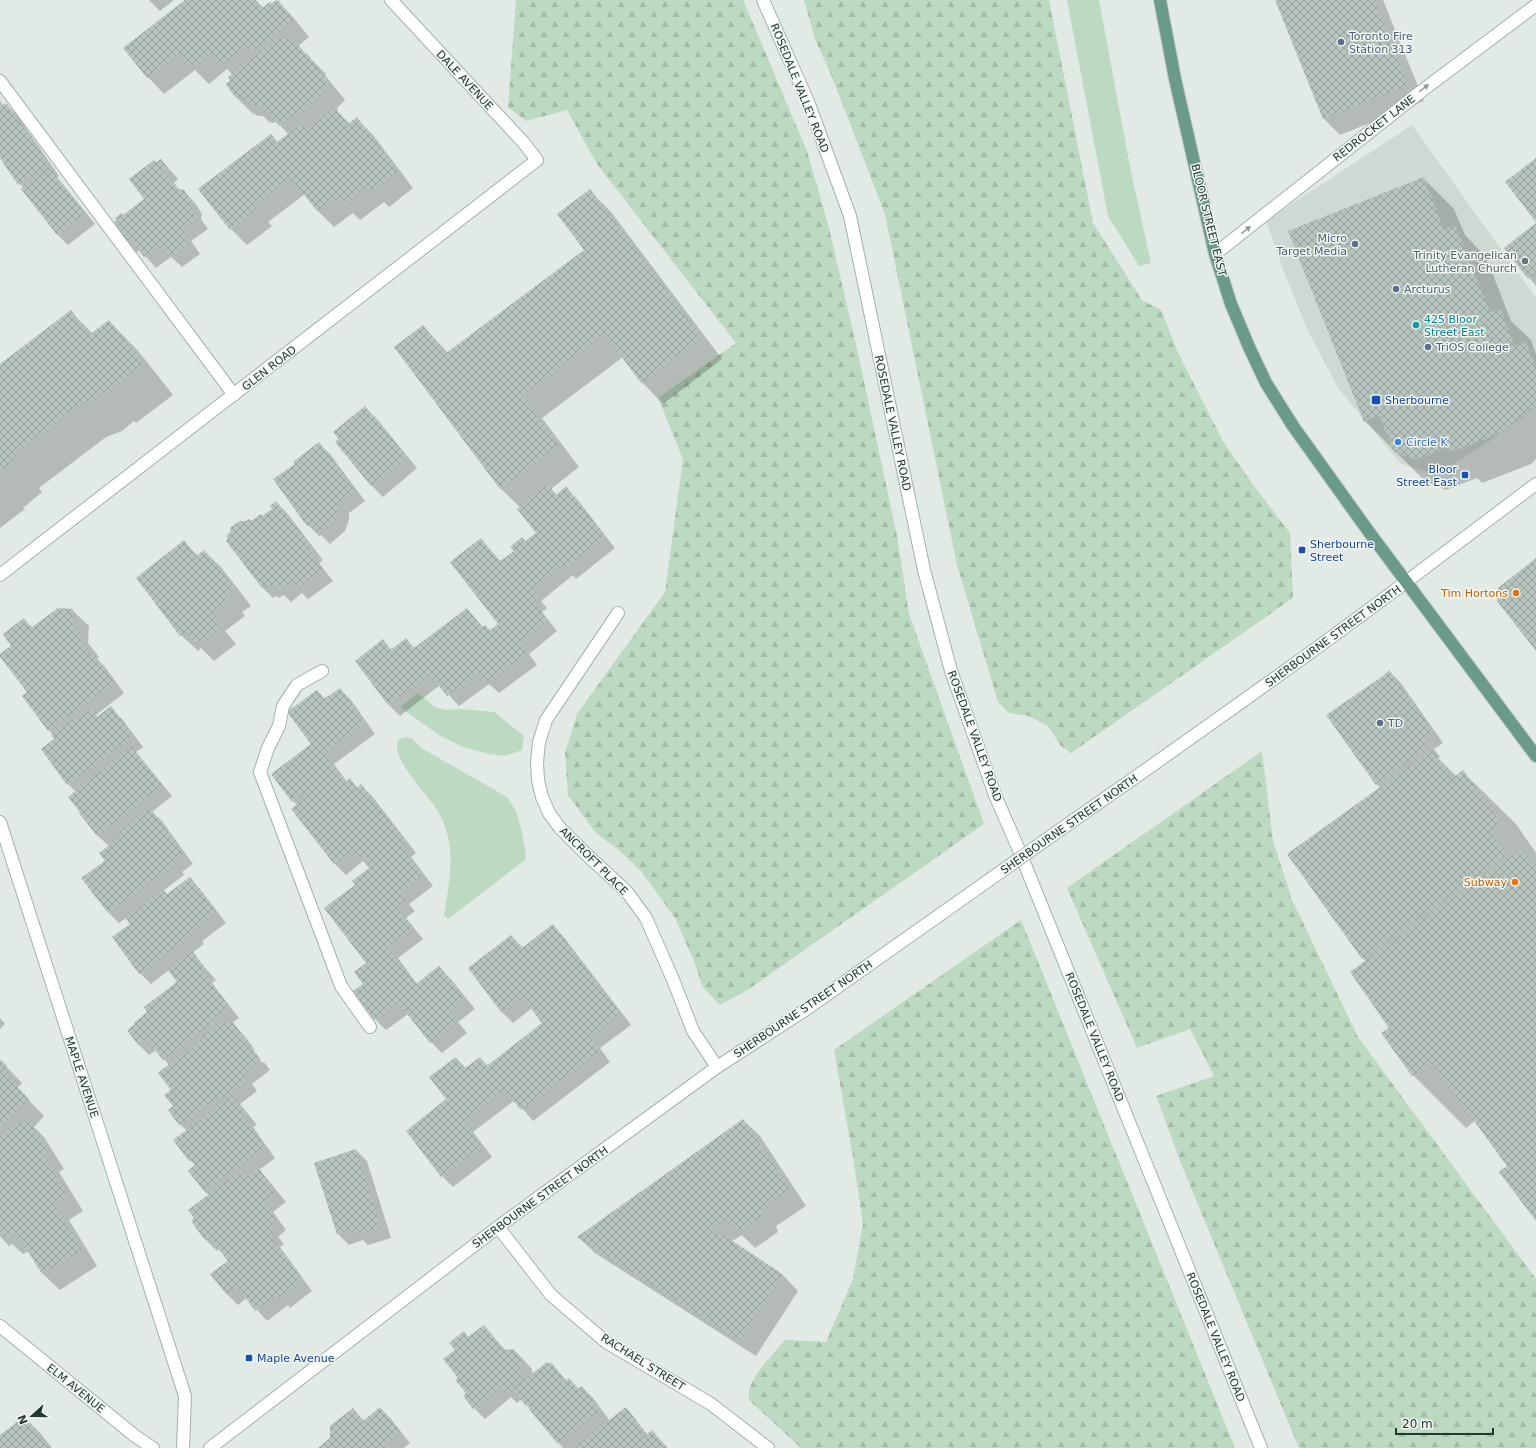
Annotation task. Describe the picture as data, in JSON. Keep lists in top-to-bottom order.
{
  "streets": {
    "main road": ["BLOOR STREET EAST"],
    "street": [
      "DALE AVENUE",
      "ROSEDALE VALLEY ROAD",
      "REDROCKET LANE",
      "GLEN ROAD",
      "SHERBOURNE STREET NORTH",
      "ANCROFT PLACE",
      "MAPLE AVENUE",
      "RACHAEL STREET",
      "ELM AVENUE"
    ]
  },
  "crossings": [
    ["DALE AVENUE", "GLEN ROAD"],
    ["REDROCKET LANE", "BLOOR STREET EAST"],
    ["BLOOR STREET EAST", "SHERBOURNE STREET NORTH"],
    ["SHERBOURNE STREET NORTH", "ANCROFT PLACE"],
    ["SHERBOURNE STREET NORTH", "RACHAEL STREET"]
  ],
  "one_way": ["REDROCKET LANE"],
  "places": {
    "other": [
      "Toronto Fire Station 313",
      "Micro Target Media",
      "Trinity Evangelican Lutheran Church",
      "Arcturus",
      "425 Bloor Street East",
      "TriOS College",
      "Circle K",
      "Tim Hortons",
      "TD",
      "Subway"
    ],
    "transit": [
      "Sherbourne",
      "Bloor Street East",
      "Sherbourne Street",
      "Maple Avenue"
    ]
  },
  "scale_bar": "20 m",
  "north": "left"
}
